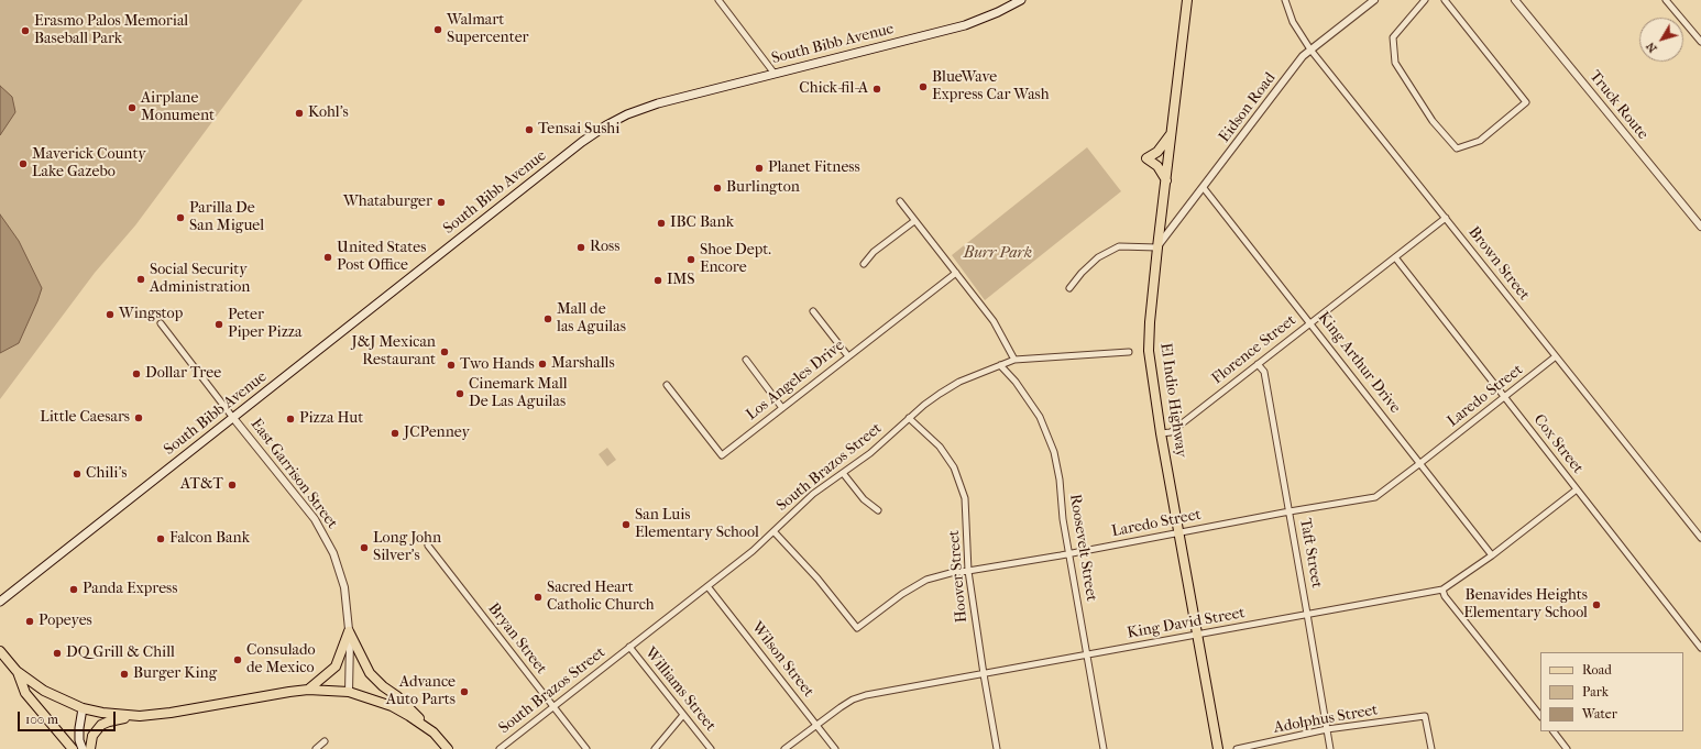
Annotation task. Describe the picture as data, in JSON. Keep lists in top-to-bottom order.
{
  "streets": {
    "main road": ["South Bibb Avenue", "El Indio Highway"],
    "street": [
      "Truck Route",
      "Eidson Road",
      "Brown Street",
      "Florence Street",
      "King Arthur Drive",
      "Los Angeles Drive",
      "Laredo Street",
      "Cox Street",
      "South Brazos Street",
      "East Garrison Street",
      "Roosevelt Street",
      "Taft Street",
      "Hoover Street",
      "King David Street",
      "Bryan Street",
      "Wilson Street",
      "Williams Street",
      "Adolphus Street"
    ]
  },
  "crossings": [
    ["South Bibb Avenue", "East Garrison Street"],
    ["Eidson Road", "Brown Street"],
    ["Eidson Road", "King Arthur Drive"],
    ["Eidson Road", "El Indio Highway"],
    ["Brown Street", "Florence Street"],
    ["Brown Street", "Laredo Street"],
    ["Florence Street", "King Arthur Drive"],
    ["Florence Street", "El Indio Highway"],
    ["Florence Street", "Cox Street"],
    ["Florence Street", "Taft Street"],
    ["King Arthur Drive", "Laredo Street"],
    ["King Arthur Drive", "King David Street"],
    ["Laredo Street", "El Indio Highway"],
    ["Laredo Street", "Cox Street"],
    ["Laredo Street", "South Brazos Street"],
    ["Laredo Street", "Roosevelt Street"],
    ["Laredo Street", "Taft Street"],
    ["Laredo Street", "Hoover Street"],
    ["El Indio Highway", "King David Street"],
    ["Cox Street", "King David Street"],
    ["South Brazos Street", "Roosevelt Street"],
    ["South Brazos Street", "Hoover Street"],
    ["South Brazos Street", "Bryan Street"],
    ["South Brazos Street", "Wilson Street"],
    ["South Brazos Street", "Williams Street"],
    ["Roosevelt Street", "King David Street"],
    ["Taft Street", "King David Street"],
    ["Taft Street", "Adolphus Street"],
    ["Hoover Street", "King David Street"],
    ["King David Street", "Wilson Street"]
  ],
  "parks": ["Burr Park"],
  "places": [
    "Walmart Supercenter",
    "Erasmo Palos Memorial Baseball Park",
    "BlueWave Express Car Wash",
    "Chick-fil-A",
    "Airplane Monument",
    "Kohl's",
    "Tensai Sushi",
    "Maverick County Lake Gazebo",
    "Planet Fitness",
    "Burlington",
    "Whataburger",
    "Parilla De San Miguel",
    "IBC Bank",
    "Ross",
    "United States Post Office",
    "Shoe Dept. Encore",
    "Social Security Administration",
    "IMS",
    "Wingstop",
    "Mall de las Aguilas",
    "Peter Piper Pizza",
    "J&J Mexican Restaurant",
    "Marshalls",
    "Two Hands",
    "Dollar Tree",
    "Cinemark Mall De Las Aguilas",
    "Little Caesars",
    "Pizza Hut",
    "JCPenney",
    "Chili's",
    "AT&T",
    "San Luis Elementary School",
    "Falcon Bank",
    "Long John Silver's",
    "Panda Express",
    "Sacred Heart Catholic Church",
    "Benavides Heights Elementary School",
    "Popeyes",
    "DQ Grill & Chill",
    "Consulado de Mexico",
    "Burger King",
    "Advance Auto Parts"
  ],
  "legend": ["Road", "Park", "Water"],
  "scale_bar": "100 m",
  "north": "bottom left"
}
